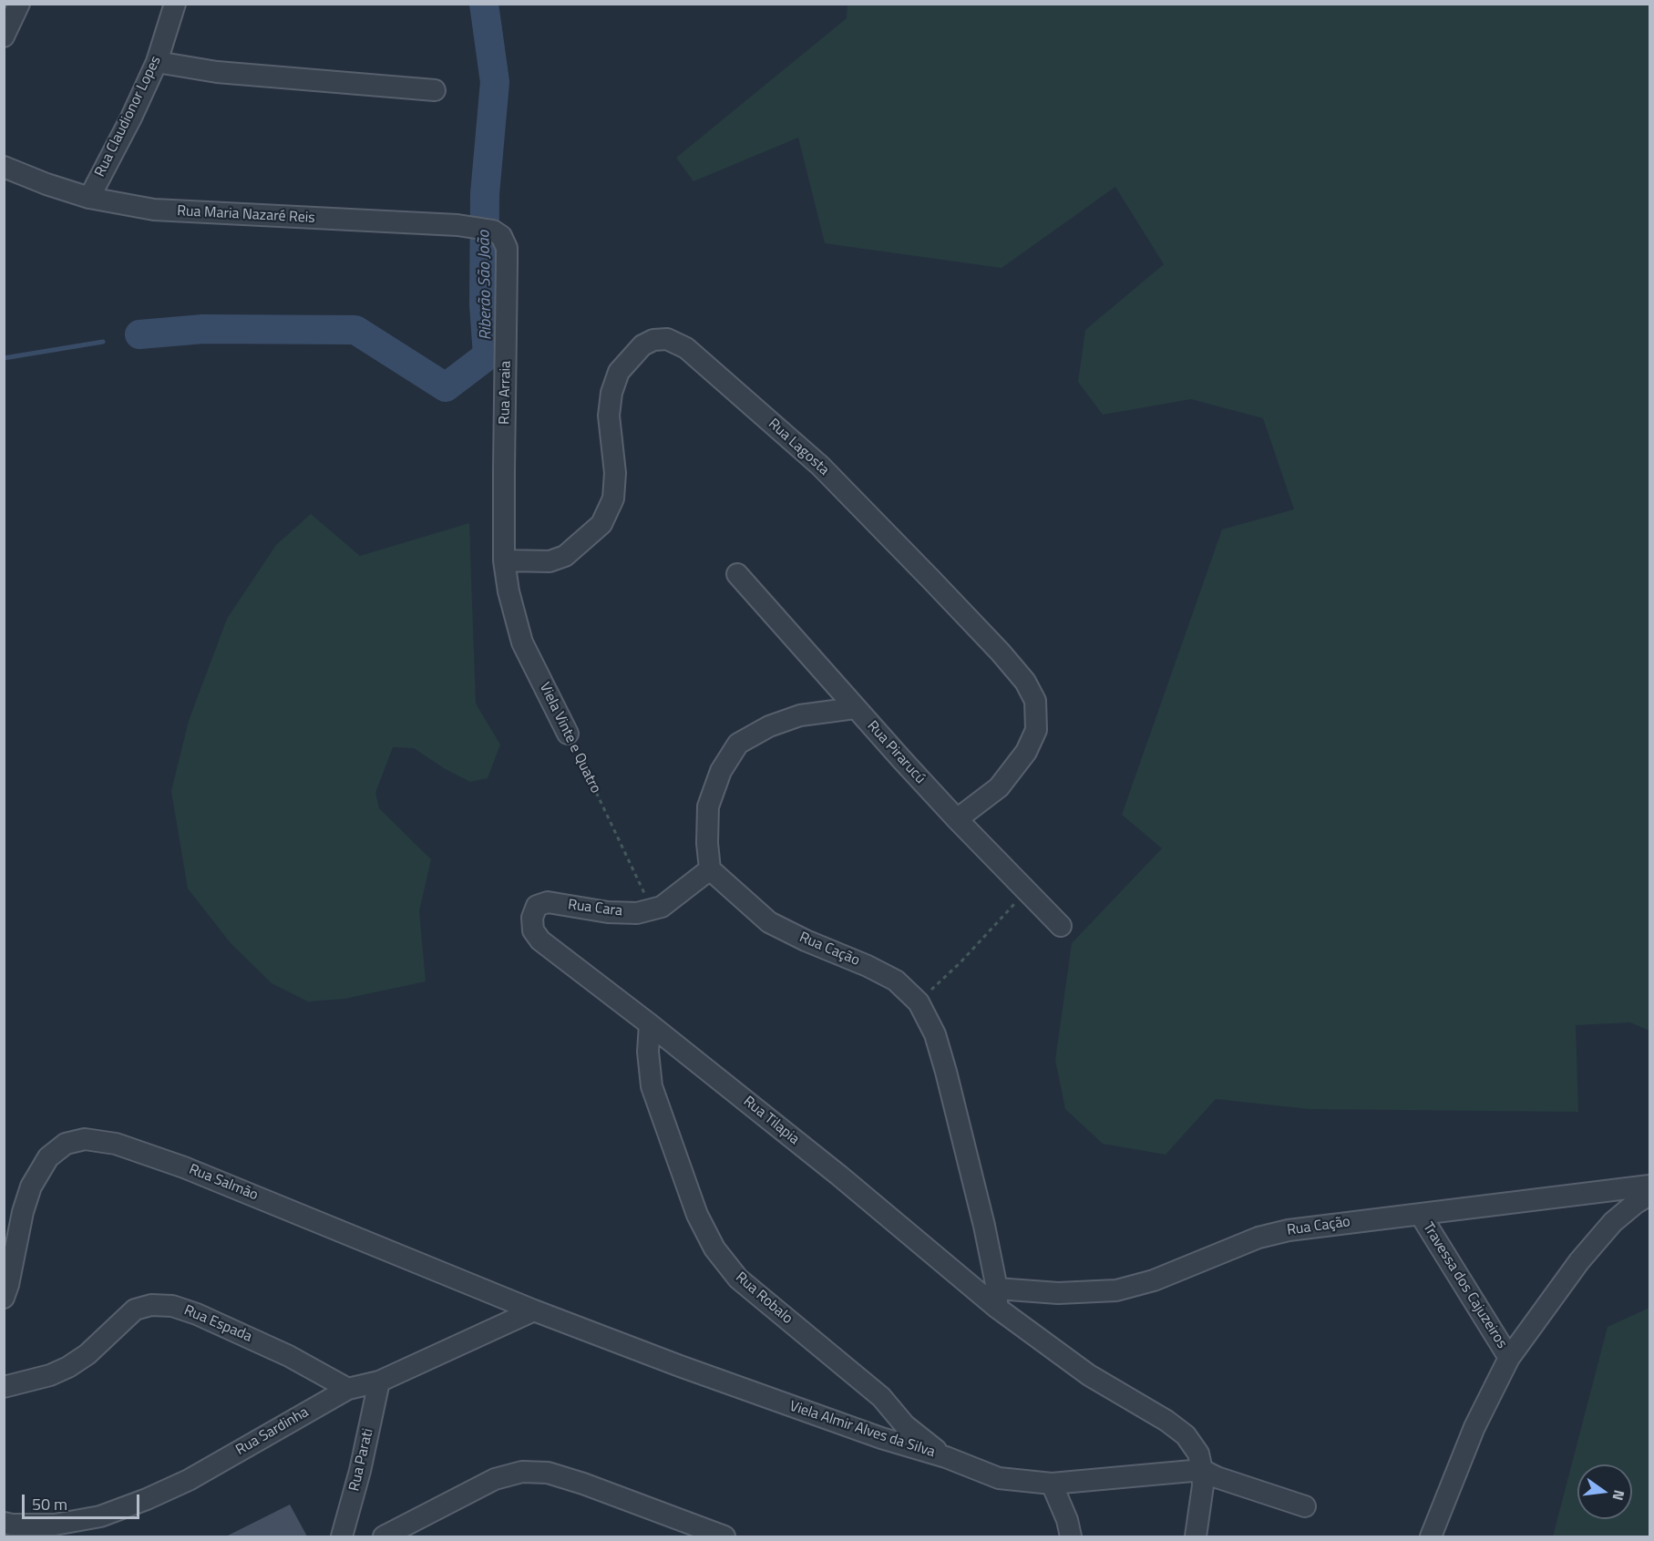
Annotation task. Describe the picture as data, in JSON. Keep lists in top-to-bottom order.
{
  "streets": {
    "street": [
      "Rua Claudionor Lopes",
      "Rua Maria Nazaré Reis",
      "Rua Arraia",
      "Rua Lagosta",
      "Viela Vinte e Quatro",
      "Rua Pirarucú",
      "Rua Cara",
      "Rua Cação",
      "Rua Tilapia",
      "Rua Salmão",
      "Travessa dos Cajuzeiros",
      "Rua Robalo",
      "Rua Espada",
      "Viela Almir Alves da Silva",
      "Rua Sardinha",
      "Rua Parati"
    ]
  },
  "crossings": [
    ["Rua Claudionor Lopes", "Rua Maria Nazaré Reis"],
    ["Rua Maria Nazaré Reis", "Rua Arraia"],
    ["Rua Arraia", "Rua Lagosta"],
    ["Rua Arraia", "Viela Vinte e Quatro"],
    ["Rua Lagosta", "Viela Vinte e Quatro"],
    ["Rua Lagosta", "Rua Pirarucú"],
    ["Viela Vinte e Quatro", "Rua Cara"],
    ["Rua Cara", "Rua Cação"],
    ["Rua Cara", "Rua Tilapia"],
    ["Rua Cação", "Rua Tilapia"],
    ["Rua Cação", "Travessa dos Cajuzeiros"],
    ["Rua Tilapia", "Rua Robalo"],
    ["Rua Tilapia", "Viela Almir Alves da Silva"],
    ["Rua Salmão", "Viela Almir Alves da Silva"],
    ["Rua Salmão", "Rua Sardinha"],
    ["Rua Robalo", "Viela Almir Alves da Silva"],
    ["Rua Espada", "Rua Sardinha"],
    ["Viela Almir Alves da Silva", "Rua Sardinha"],
    ["Rua Sardinha", "Rua Parati"]
  ],
  "water": ["Riberão São João"],
  "scale_bar": "50 m",
  "north": "right"
}
